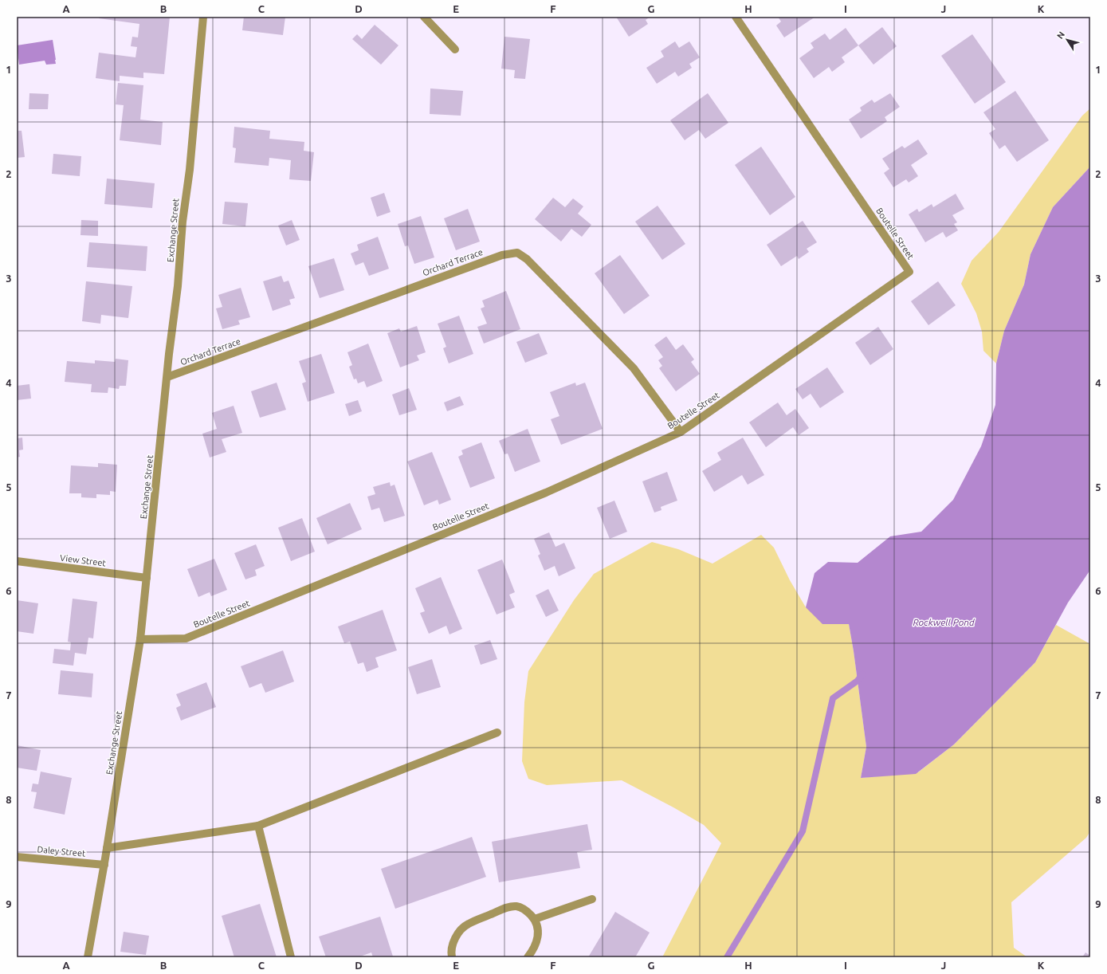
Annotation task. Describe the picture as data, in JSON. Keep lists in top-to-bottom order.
{
  "streets": {
    "street": [
      "Exchange Street",
      "Boutelle Street",
      "Orchard Terrace",
      "View Street",
      "Daley Street"
    ]
  },
  "crossings": [
    ["Exchange Street", "Boutelle Street"],
    ["Exchange Street", "Orchard Terrace"],
    ["Exchange Street", "View Street"],
    ["Exchange Street", "Daley Street"],
    ["Boutelle Street", "Orchard Terrace"]
  ],
  "water": ["Rockwell Pond"],
  "north": "top left",
  "grid": {
    "columns": [
      "A",
      "B",
      "C",
      "D",
      "E",
      "F",
      "G",
      "H",
      "I",
      "J",
      "K"
    ],
    "rows": [
      "1",
      "2",
      "3",
      "4",
      "5",
      "6",
      "7",
      "8",
      "9"
    ]
  }
}
